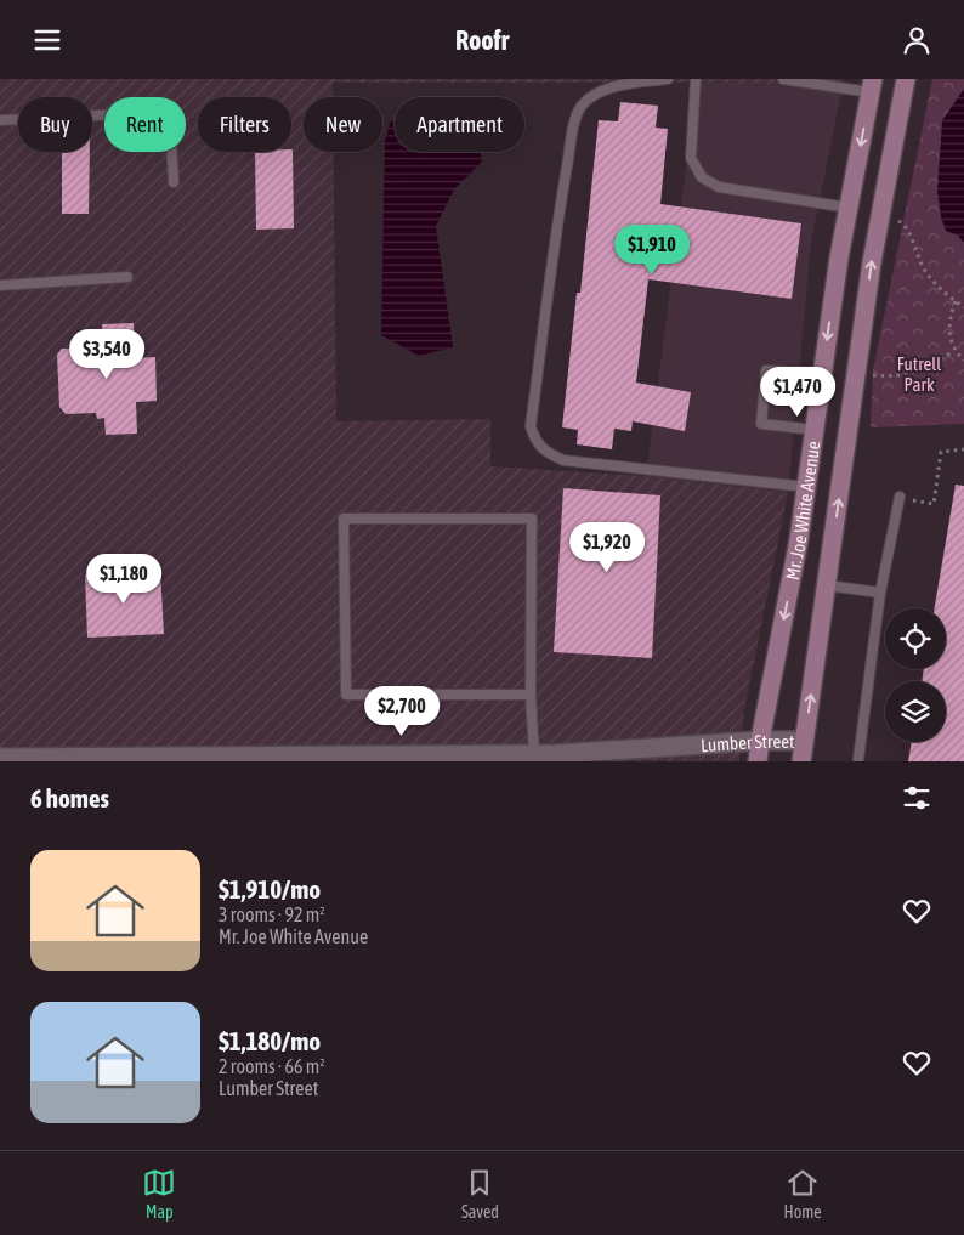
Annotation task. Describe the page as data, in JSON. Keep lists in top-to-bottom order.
{
  "streets": {
    "main road": ["Mr. Joe White Avenue"],
    "street": ["Lumber Street"]
  },
  "crossings": [
    ["Mr. Joe White Avenue", "Lumber Street"]
  ],
  "parks": ["Futrell Park"],
  "page": {
    "header": "Roofr",
    "chip": [
      "Buy",
      "Rent",
      "Filters",
      "New",
      "Apartment"
    ],
    "price": [
      "$1,910",
      "$3,540",
      "$1,470",
      "$1,920",
      "$1,180",
      "$2,700"
    ],
    "heading": "6 homes",
    "list": [
      {
        "name": "$1,910/mo",
        "note": "3 rooms · 92 m² · Mr. Joe White Avenue"
      },
      {
        "name": "$1,180/mo",
        "note": "2 rooms · 66 m² · Lumber Street"
      }
    ],
    "tabs": ["Map", "Saved", "Home"]
  }
}
